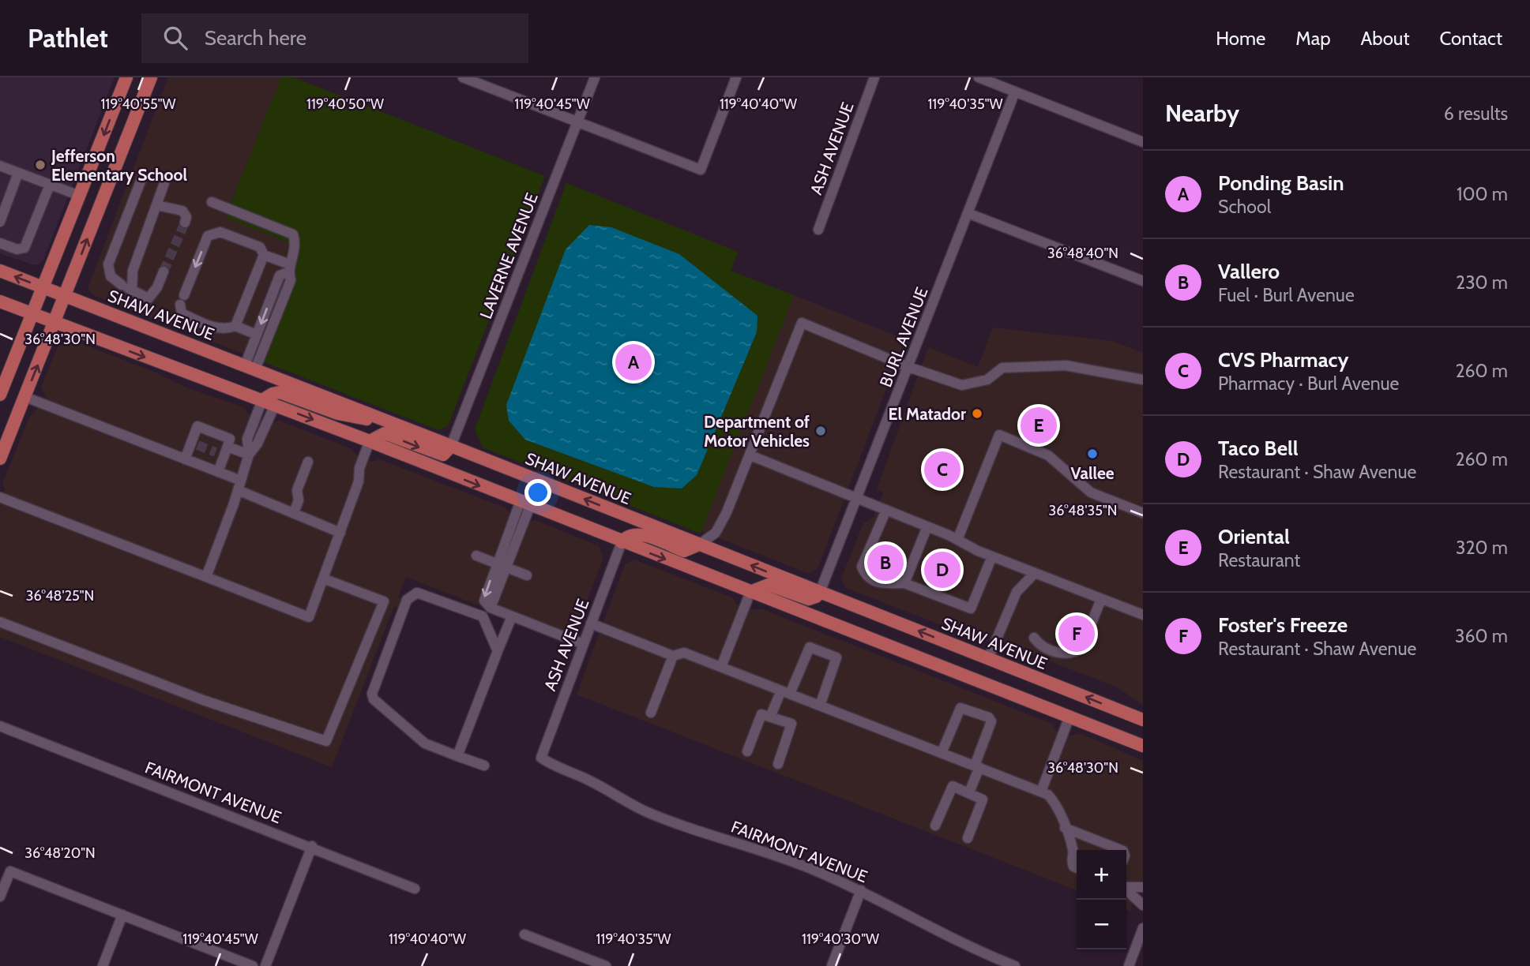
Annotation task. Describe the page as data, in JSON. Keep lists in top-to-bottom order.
{
  "streets": {
    "main road": ["SHAW AVENUE"],
    "street": [
      "ASH AVENUE",
      "LAVERNE AVENUE",
      "BURL AVENUE",
      "FAIRMONT AVENUE"
    ]
  },
  "crossings": [
    ["ASH AVENUE", "FAIRMONT AVENUE"],
    ["LAVERNE AVENUE", "SHAW AVENUE"],
    ["SHAW AVENUE", "BURL AVENUE"]
  ],
  "places": [
    "Jefferson Elementary School",
    "El Matador",
    "Department of Motor Vehicles",
    "Vallee"
  ],
  "page": {
    "header": "Pathlet",
    "search": "Search here",
    "nav": [
      "Home",
      "Map",
      "About",
      "Contact"
    ],
    "heading": ["Nearby", "6 results"],
    "list": [
      {
        "mark": "A",
        "name": "Ponding Basin",
        "note": "School",
        "value": "100 m"
      },
      {
        "mark": "B",
        "name": "Vallero",
        "note": "Fuel · Burl Avenue",
        "value": "230 m"
      },
      {
        "mark": "C",
        "name": "CVS Pharmacy",
        "note": "Pharmacy · Burl Avenue",
        "value": "260 m"
      },
      {
        "mark": "D",
        "name": "Taco Bell",
        "note": "Restaurant · Shaw Avenue",
        "value": "260 m"
      },
      {
        "mark": "E",
        "name": "Oriental",
        "note": "Restaurant",
        "value": "320 m"
      },
      {
        "mark": "F",
        "name": "Foster's Freeze",
        "note": "Restaurant · Shaw Avenue",
        "value": "360 m"
      }
    ],
    "pins": [
      "A",
      "E",
      "C",
      "B",
      "D",
      "F"
    ],
    "map_buttons": ["+", "−"]
  },
  "coordinates": [
    "119°40'55\"W",
    "119°40'50\"W",
    "119°40'45\"W",
    "119°40'40\"W",
    "119°40'35\"W",
    "36°48'40\"N",
    "36°48'30\"N",
    "36°48'35\"N",
    "36°48'25\"N",
    "36°48'20\"N",
    "119°40'30\"W"
  ]
}
